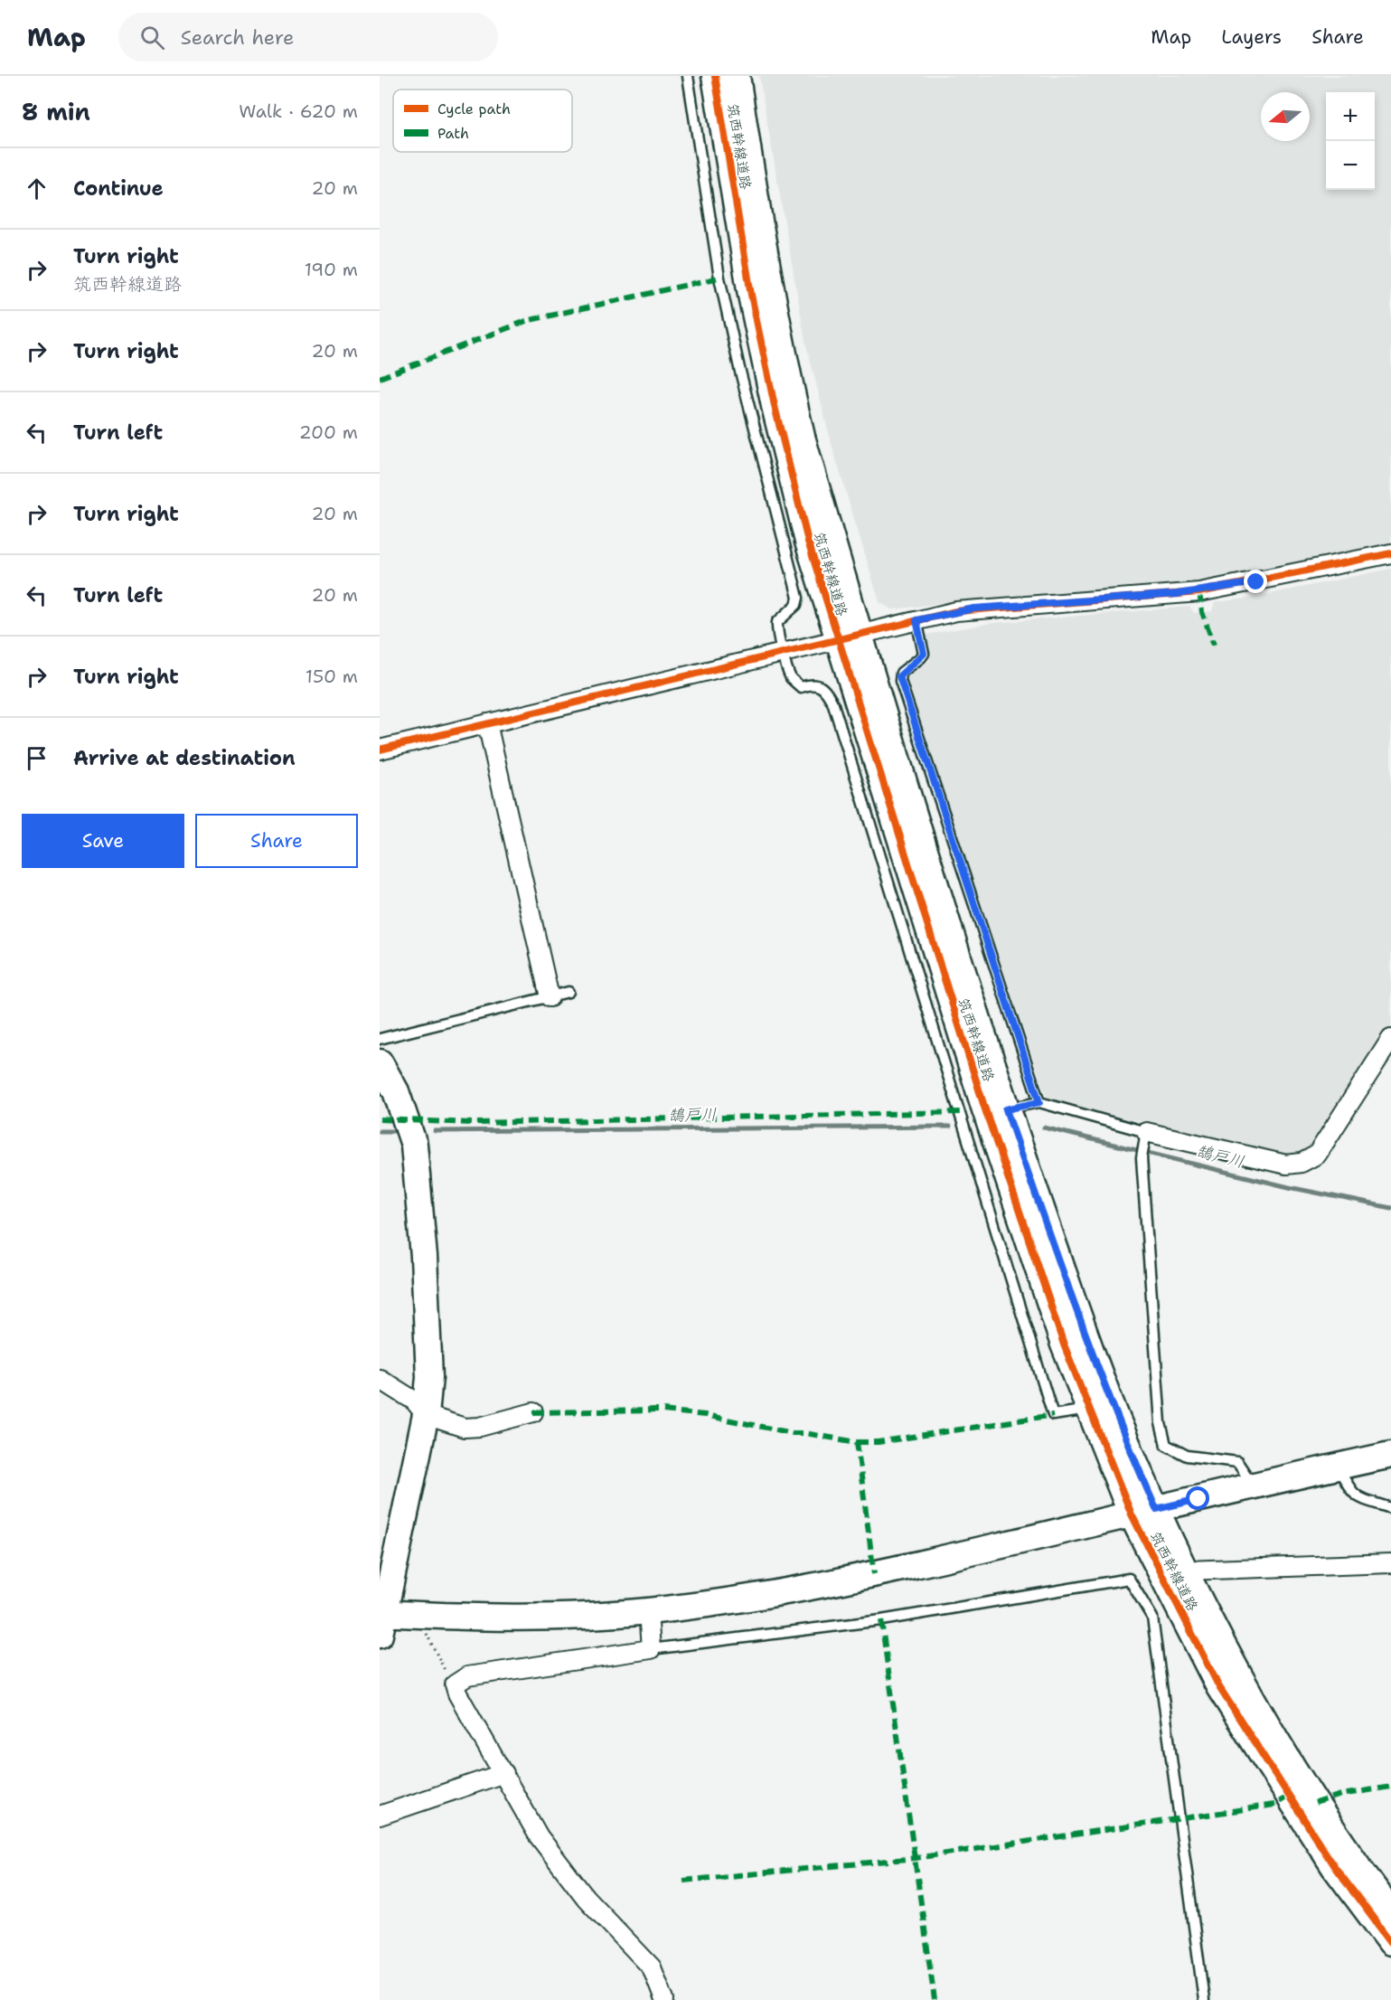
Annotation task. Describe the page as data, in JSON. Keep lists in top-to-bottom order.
{
  "streets": {
    "street": ["筑西幹線道路"]
  },
  "water": ["鵠戸川"],
  "legend": ["Cycle path", "Path"],
  "north": "left",
  "page": {
    "header": "Map",
    "search": "Search here",
    "nav": ["Map", "Layers", "Share"],
    "heading": ["8 min", "Walk · 620 m"],
    "map_buttons": ["+", "−"],
    "list": [
      ["Continue", "20 m"],
      ["Turn right", "筑西幹線道路", "190 m"],
      ["Turn right", "20 m"],
      ["Turn left", "200 m"],
      ["Turn right", "20 m"],
      ["Turn left", "20 m"],
      ["Turn right", "150 m"],
      "Arrive at destination"
    ],
    "buttons": ["Save", "Share"]
  }
}
